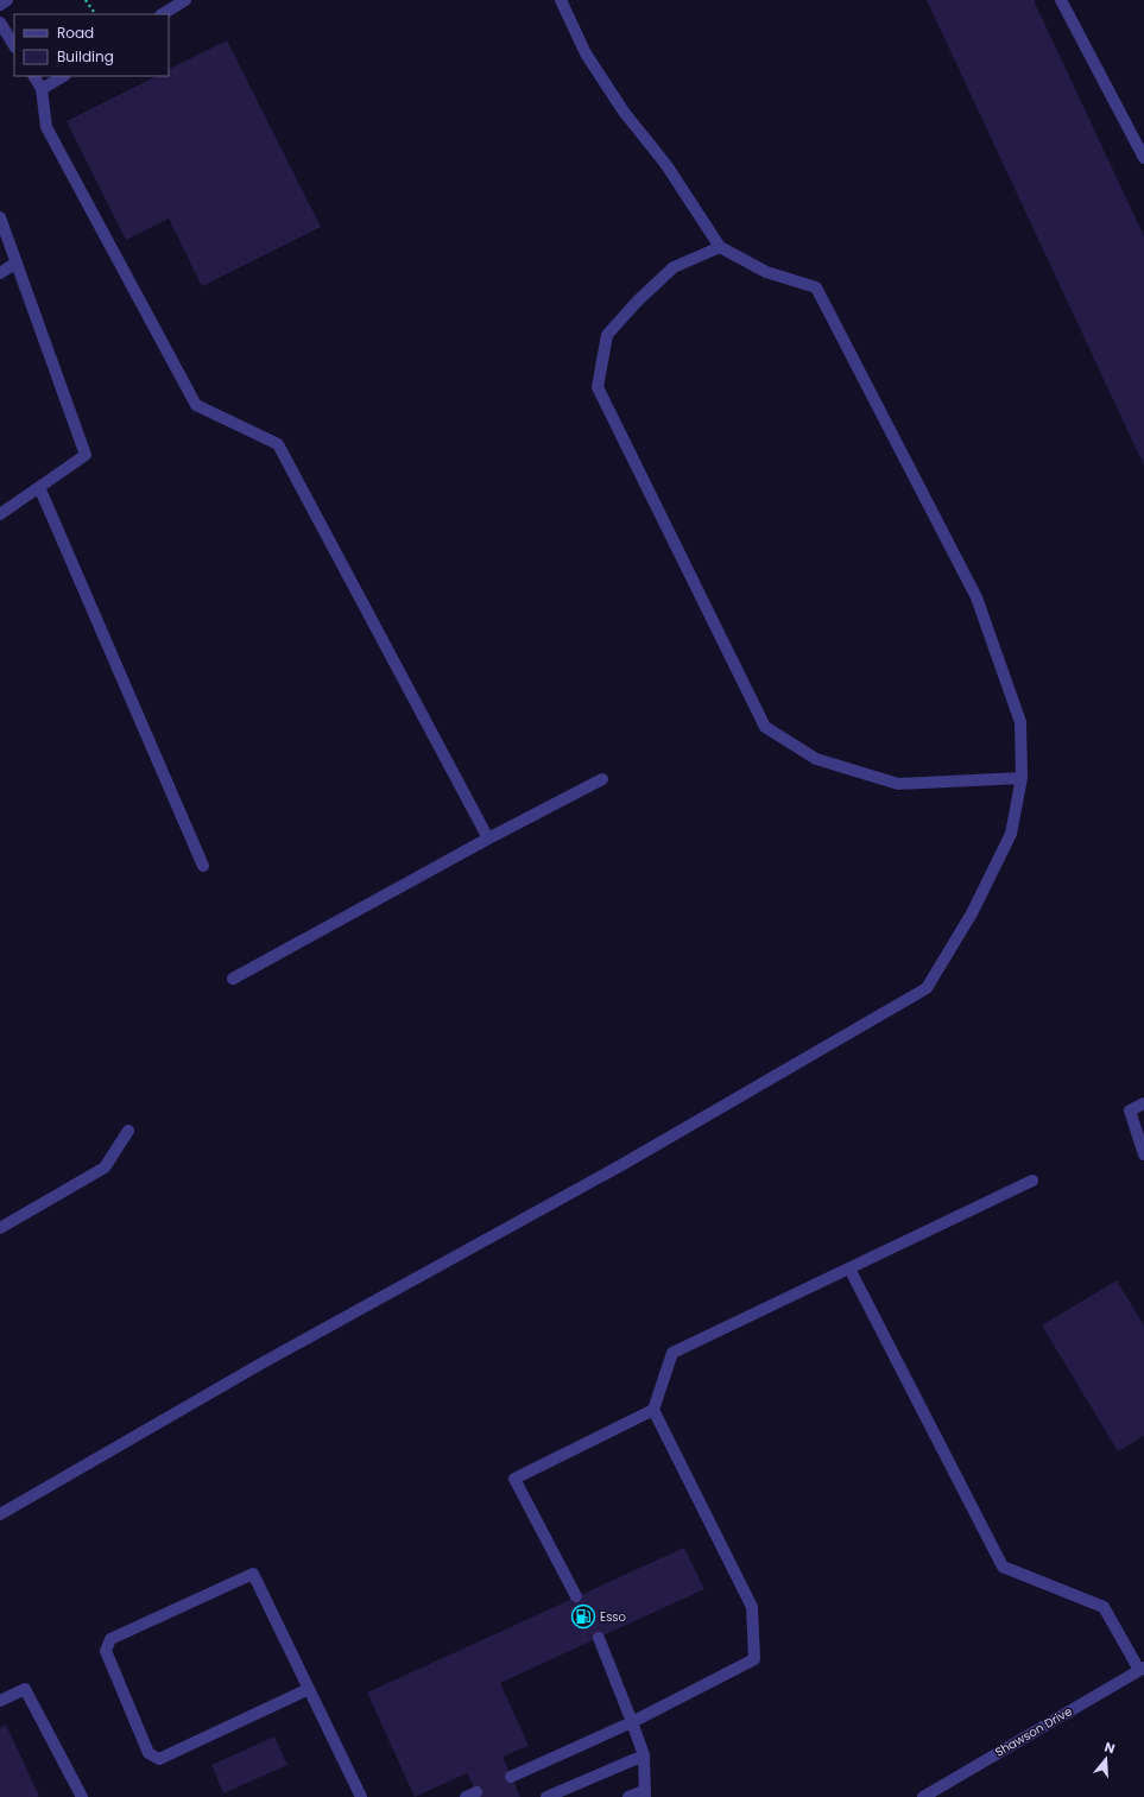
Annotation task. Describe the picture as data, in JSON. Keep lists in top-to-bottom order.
{
  "streets": {
    "street": ["Shawson Drive"]
  },
  "places": {
    "fuel station": ["Esso"]
  },
  "legend": ["Road", "Building"],
  "north": "top"
}
